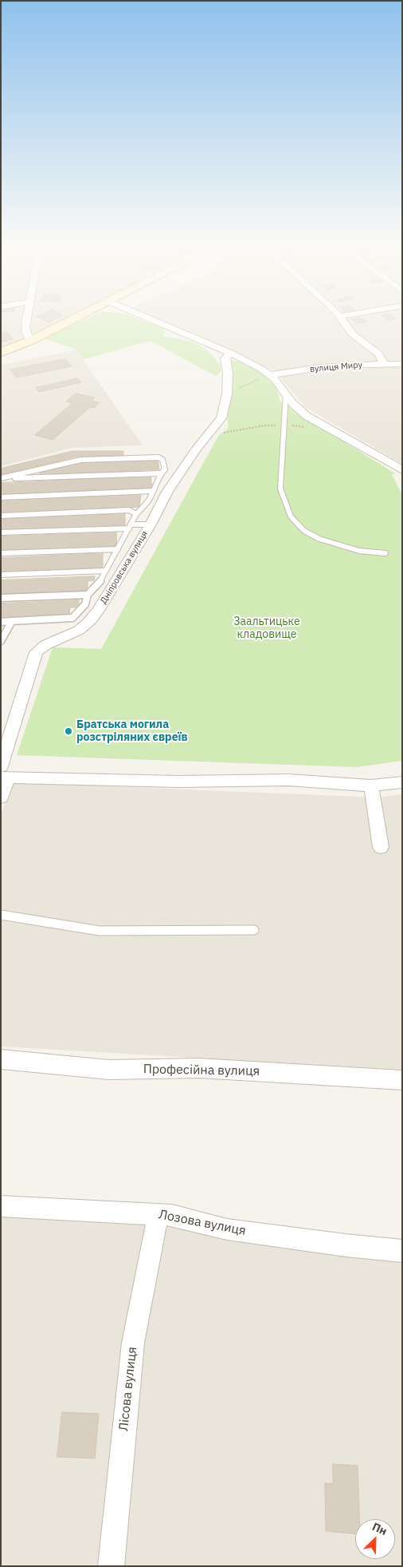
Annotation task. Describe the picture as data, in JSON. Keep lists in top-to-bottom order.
{
  "streets": {
    "street": [
      "вулиця Миру",
      "Дніпровська вулиця",
      "Професійна вулиця",
      "Лозова вулиця",
      "Лісова вулиця"
    ]
  },
  "crossings": [
    ["Лозова вулиця", "Лісова вулиця"]
  ],
  "parks": ["Заальтицьке кладовище"],
  "places": ["Братська могила розстріляних євреїв"],
  "north": "top right"
}
